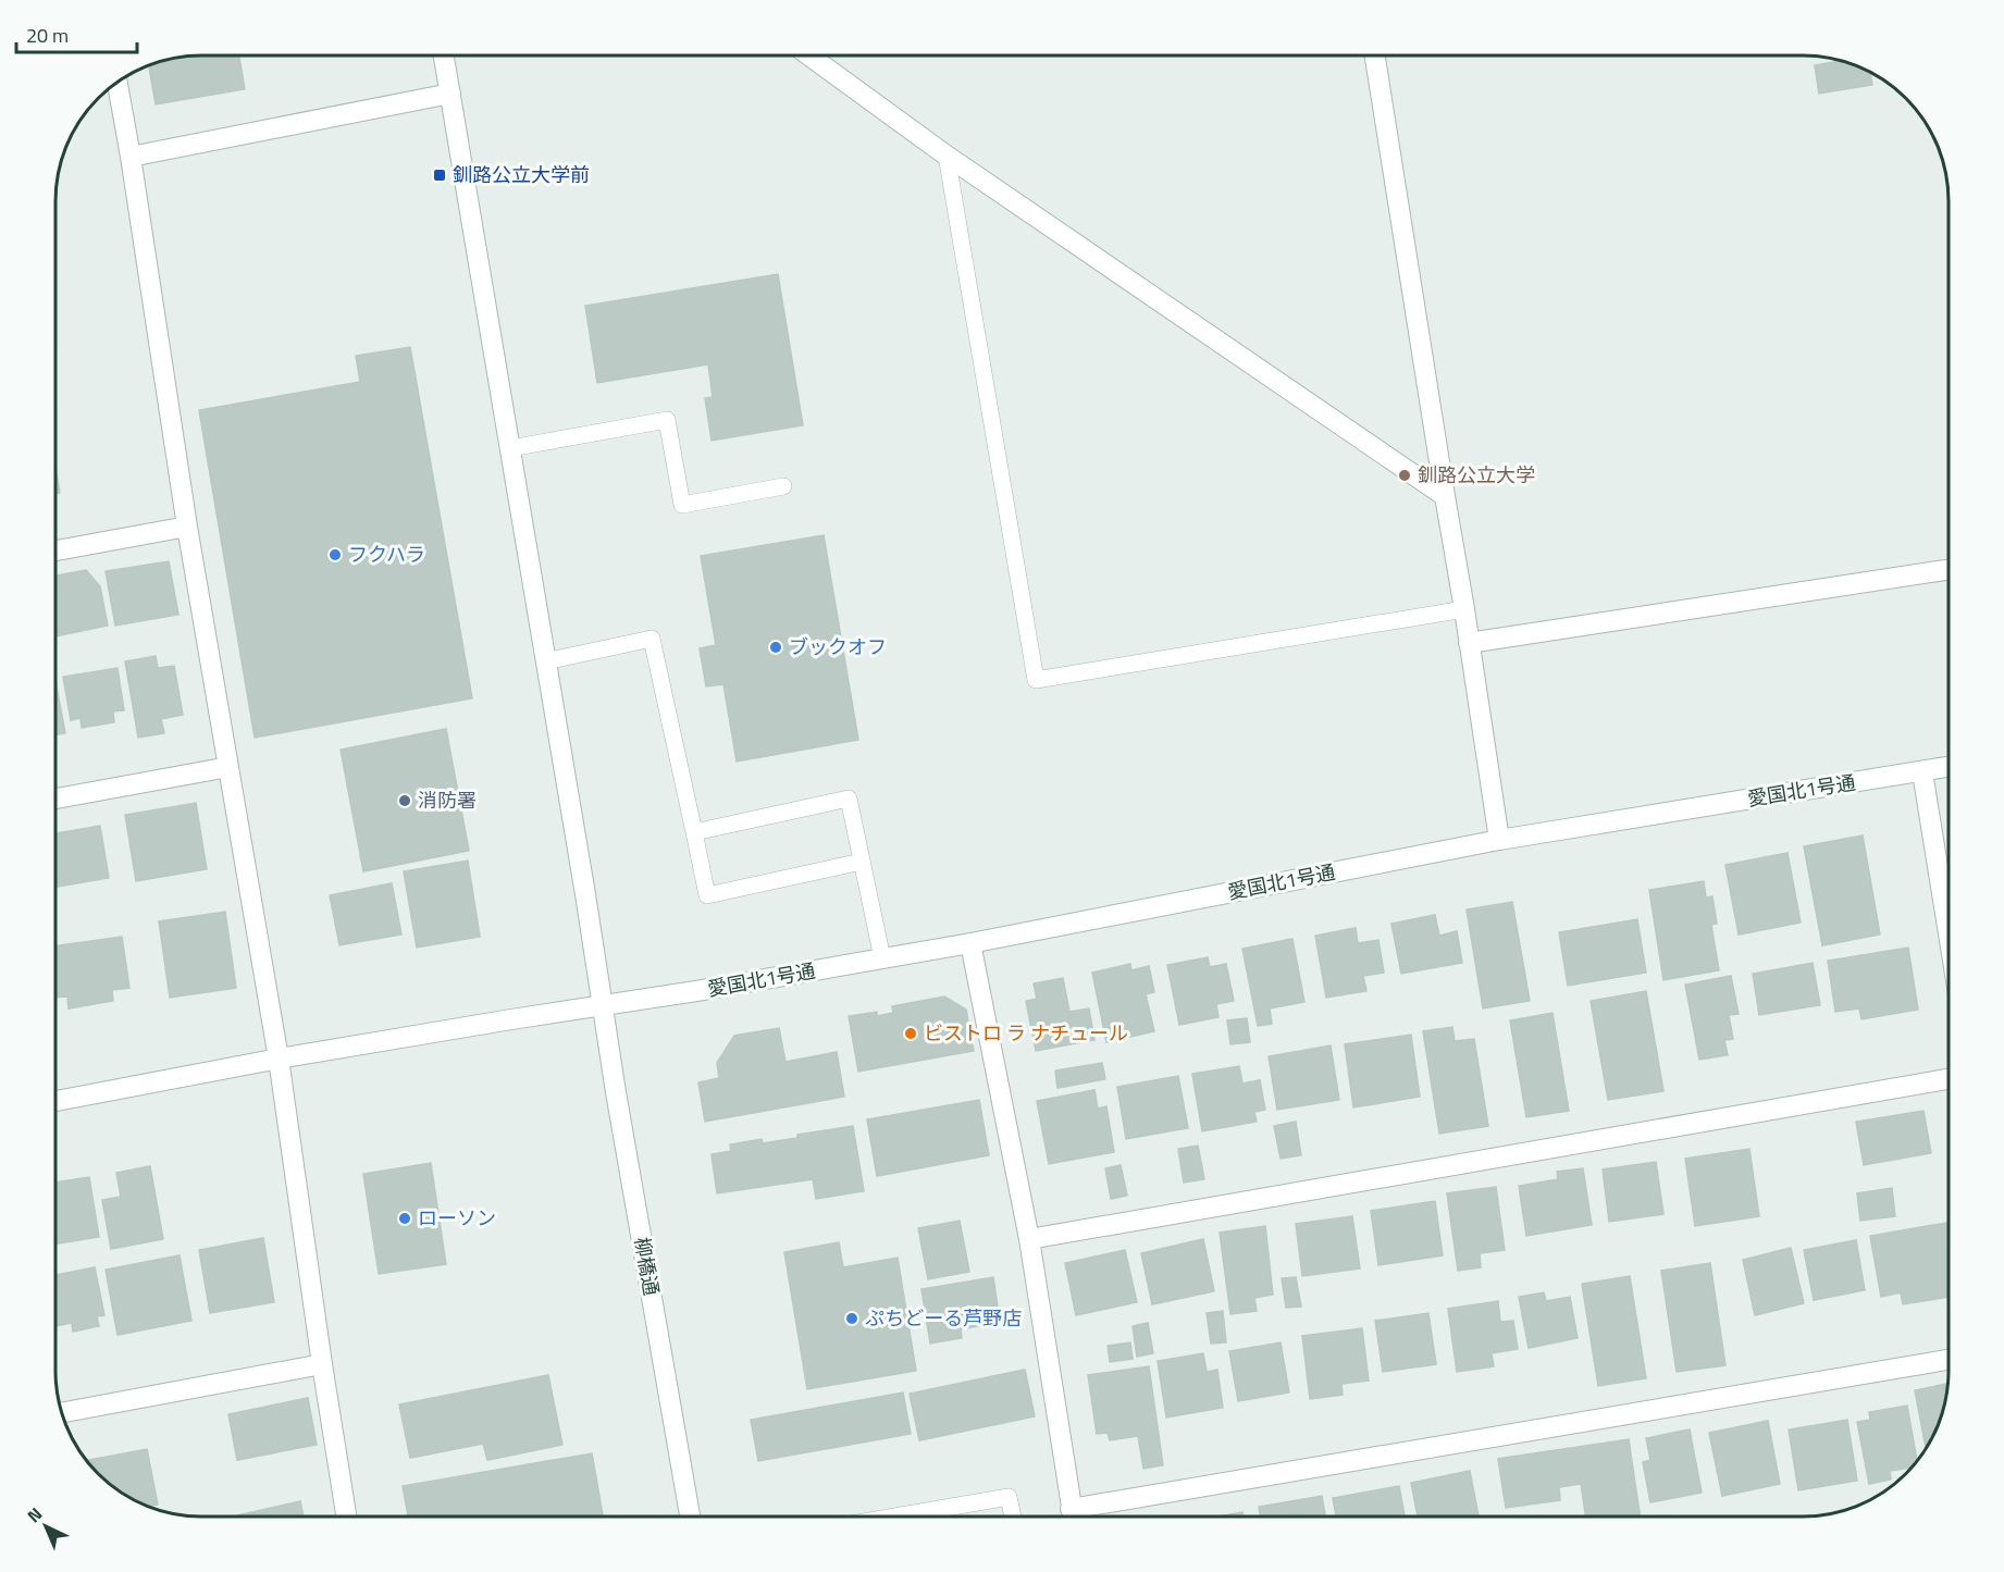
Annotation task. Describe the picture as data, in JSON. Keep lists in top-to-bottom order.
{
  "streets": {
    "street": ["愛国北1号通", "柳橋通"]
  },
  "crossings": [
    ["愛国北1号通", "柳橋通"]
  ],
  "places": {
    "transit": ["釧路公立大学前"],
    "other": [
      "釧路公立大学",
      "フクハラ",
      "ブックオフ",
      "消防署",
      "ビストロ ラ ナチュール",
      "ローソン",
      "ぷちどーる芦野店"
    ]
  },
  "scale_bar": "20 m",
  "north": "top left"
}
